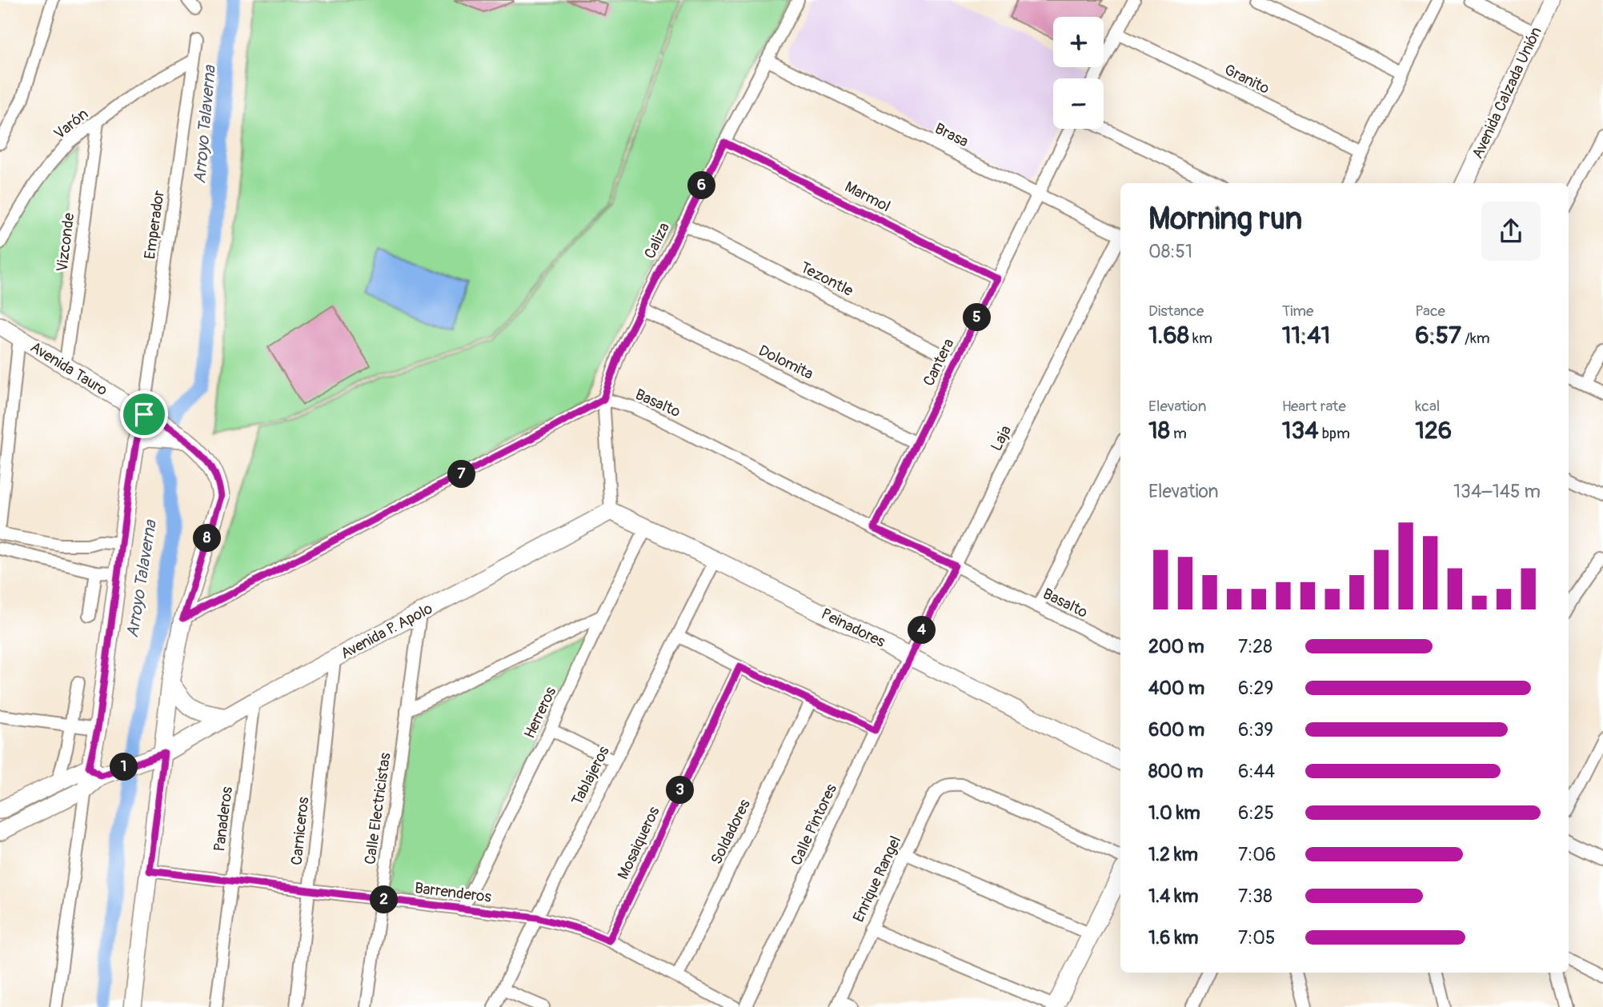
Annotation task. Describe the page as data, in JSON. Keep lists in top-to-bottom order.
{
  "streets": {
    "street": [
      "Granito",
      "Avenida Calzada Unión",
      "Varón",
      "Brasa",
      "Marmol",
      "Emperador",
      "Caliza",
      "Vizconde",
      "Tezontle",
      "Dolomita",
      "Cantera",
      "Avenida Tauro",
      "Basalto",
      "Laja",
      "Peinadores",
      "Avenida P. Apolo",
      "Herreros",
      "Tablajeros",
      "Calle Electricistas",
      "Panaderos",
      "Calle Pintores",
      "Carniceros",
      "Soldadores",
      "Mosaiqueros",
      "Enrique Rangel",
      "Barrenderos"
    ]
  },
  "crossings": [
    ["Varón", "Emperador"],
    ["Varón", "Vizconde"],
    ["Brasa", "Caliza"],
    ["Brasa", "Cantera"],
    ["Marmol", "Caliza"],
    ["Marmol", "Cantera"],
    ["Emperador", "Avenida Tauro"],
    ["Caliza", "Tezontle"],
    ["Caliza", "Dolomita"],
    ["Caliza", "Basalto"],
    ["Caliza", "Peinadores"],
    ["Caliza", "Avenida P. Apolo"],
    ["Vizconde", "Avenida Tauro"],
    ["Tezontle", "Cantera"],
    ["Dolomita", "Cantera"],
    ["Cantera", "Basalto"],
    ["Basalto", "Laja"],
    ["Laja", "Peinadores"],
    ["Laja", "Calle Pintores"],
    ["Peinadores", "Avenida P. Apolo"],
    ["Peinadores", "Herreros"],
    ["Peinadores", "Tablajeros"],
    ["Peinadores", "Calle Pintores"],
    ["Avenida P. Apolo", "Calle Electricistas"],
    ["Avenida P. Apolo", "Panaderos"],
    ["Avenida P. Apolo", "Carniceros"],
    ["Herreros", "Barrenderos"],
    ["Tablajeros", "Barrenderos"],
    ["Calle Electricistas", "Barrenderos"],
    ["Panaderos", "Barrenderos"],
    ["Carniceros", "Barrenderos"],
    ["Soldadores", "Barrenderos"],
    ["Mosaiqueros", "Barrenderos"]
  ],
  "water": ["Arroyo Talaverna"],
  "page": {
    "map_buttons": ["+", "−"],
    "pins": [
      "6",
      "5",
      "7",
      "8",
      "4",
      "1",
      "3",
      "2"
    ],
    "heading": ["Morning run", "08:51"],
    "stats": [
      ["Distance", "1.68 km"],
      ["Time", "11:41"],
      ["Pace", "6:57 /km"],
      ["Elevation", "18 m"],
      ["Heart rate", "134 bpm"],
      ["kcal", "126"]
    ],
    "chart": ["Elevation", "134–145 m"],
    "list": [
      {
        "name": "200 m",
        "note": "7:28"
      },
      {
        "name": "400 m",
        "note": "6:29"
      },
      {
        "name": "600 m",
        "note": "6:39"
      },
      {
        "name": "800 m",
        "note": "6:44"
      },
      {
        "name": "1.0 km",
        "note": "6:25"
      },
      {
        "name": "1.2 km",
        "note": "7:06"
      },
      {
        "name": "1.4 km",
        "note": "7:38"
      },
      {
        "name": "1.6 km",
        "note": "7:05"
      }
    ]
  }
}
